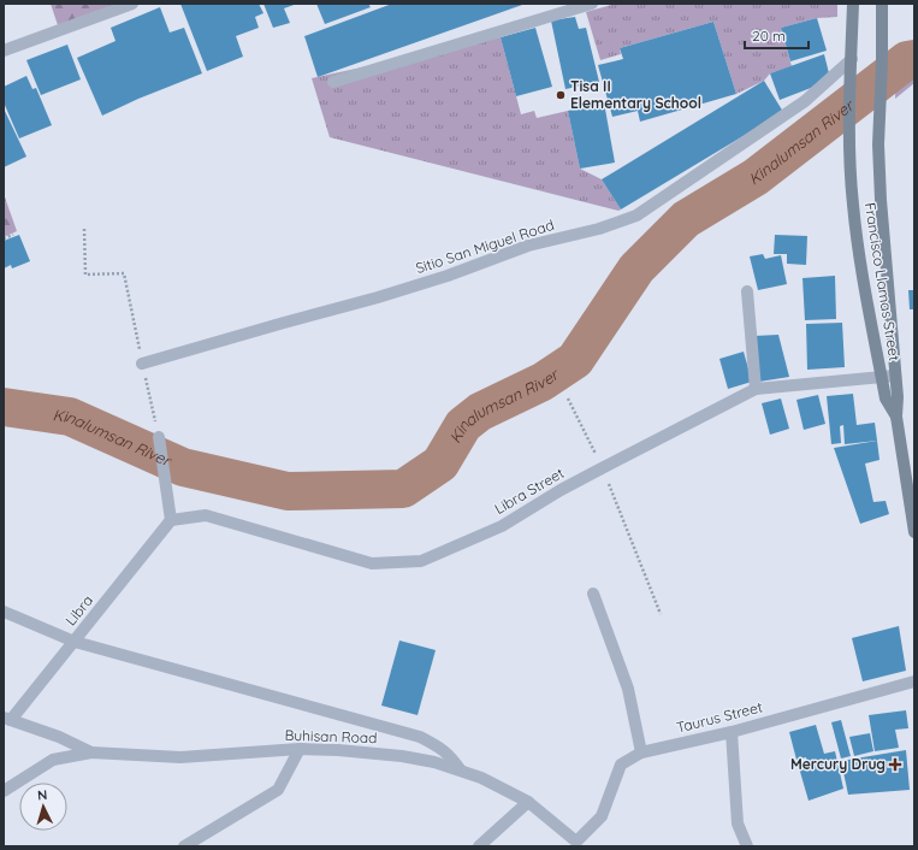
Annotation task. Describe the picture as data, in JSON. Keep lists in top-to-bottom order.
{
  "streets": {
    "main road": ["Francisco Llamas Street"],
    "street": [
      "Sitio San Miguel Road",
      "Libra Street",
      "Libra",
      "Taurus Street",
      "Buhisan Road"
    ]
  },
  "crossings": [
    ["Sitio San Miguel Road", "Francisco Llamas Street"],
    ["Francisco Llamas Street", "Libra Street"],
    ["Libra Street", "Libra"],
    ["Taurus Street", "Buhisan Road"]
  ],
  "water": ["Kinalumsan River"],
  "places": {
    "other": ["Tisa II Elementary School"],
    "health": ["Mercury Drug"]
  },
  "scale_bar": "20 m",
  "north": "top"
}
